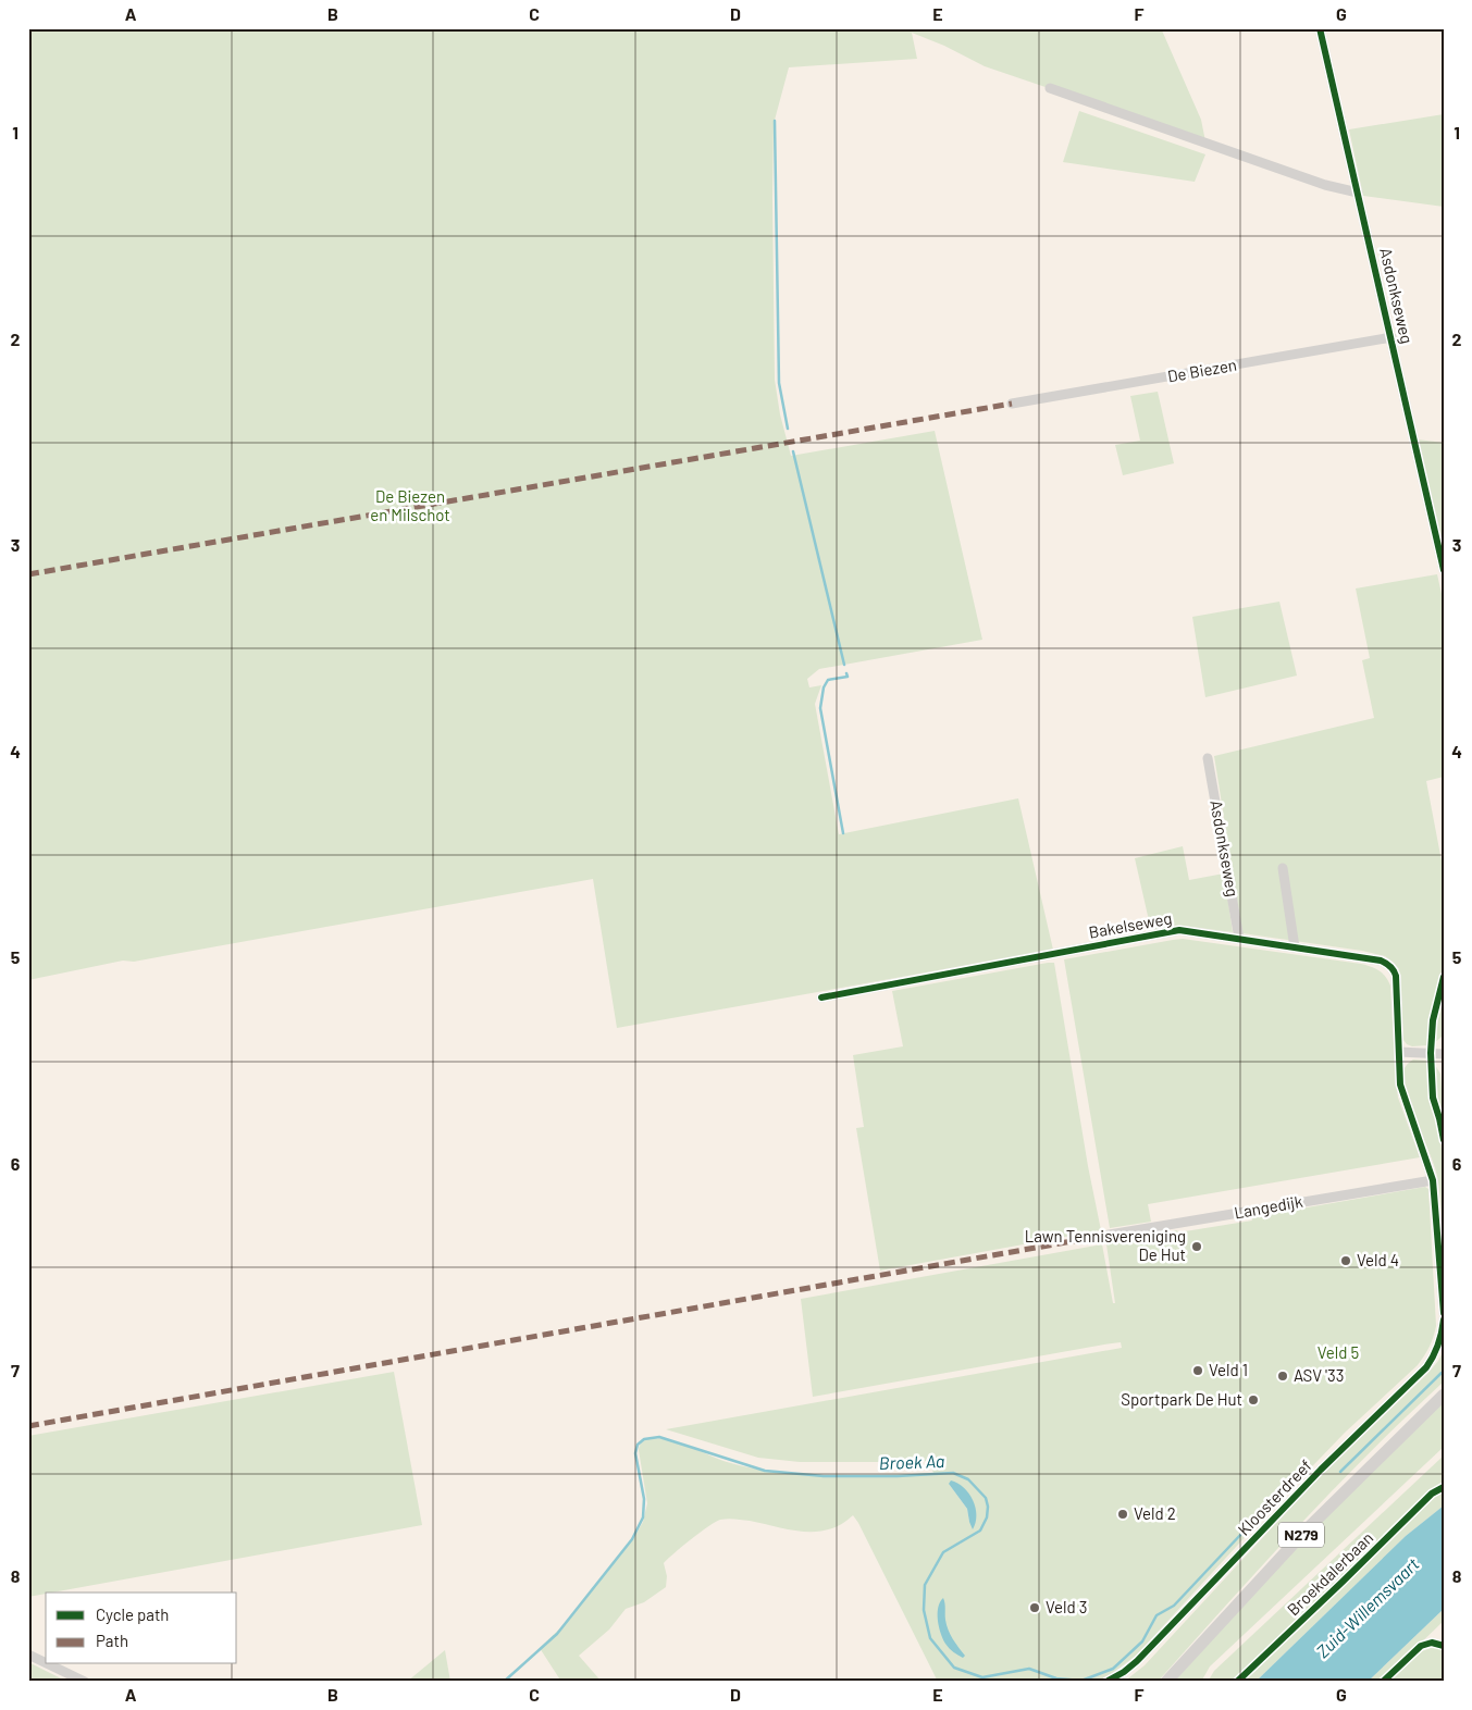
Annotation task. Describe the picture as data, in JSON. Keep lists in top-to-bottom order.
{
  "streets": {
    "main road": ["N279"],
    "street": [
      "Asdonkseweg",
      "De Biezen",
      "Bakelseweg",
      "Langedijk",
      "Kloosterdreef"
    ],
    "cycle path": ["Broekdalerbaan"]
  },
  "crossings": [
    ["Asdonkseweg", "De Biezen"],
    ["Asdonkseweg", "Bakelseweg"],
    ["Bakelseweg", "Langedijk"]
  ],
  "water": ["Broek Aa", "Zuid-Willemsvaart"],
  "parks": ["De Biezen en Milschot", "Veld 5"],
  "places": [
    "Lawn Tennisvereniging De Hut",
    "Veld 4",
    "Veld 1",
    "ASV '33",
    "Sportpark De Hut",
    "Veld 2",
    "Veld 3"
  ],
  "legend": ["Cycle path", "Path"],
  "grid": {
    "columns": [
      "A",
      "B",
      "C",
      "D",
      "E",
      "F",
      "G"
    ],
    "rows": [
      "1",
      "2",
      "3",
      "4",
      "5",
      "6",
      "7",
      "8"
    ]
  }
}
